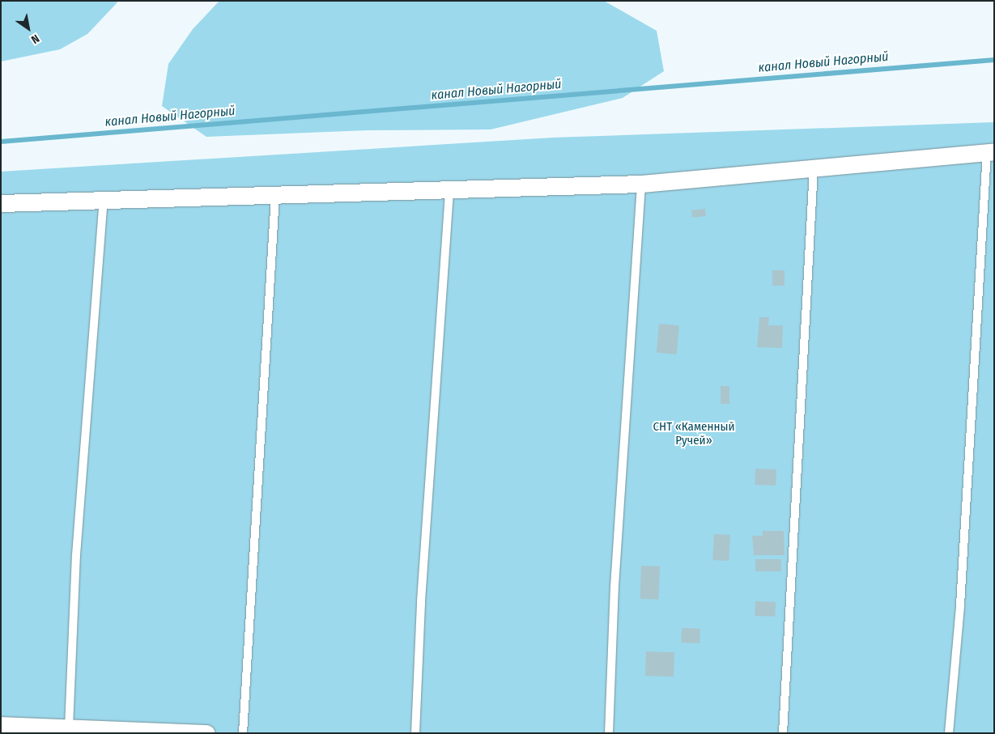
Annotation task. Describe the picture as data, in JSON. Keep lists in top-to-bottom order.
{
  "water": ["канал Новый Нагорный"],
  "parks": ["СНТ «Каменный Ручей»"],
  "north": "bottom right"
}
